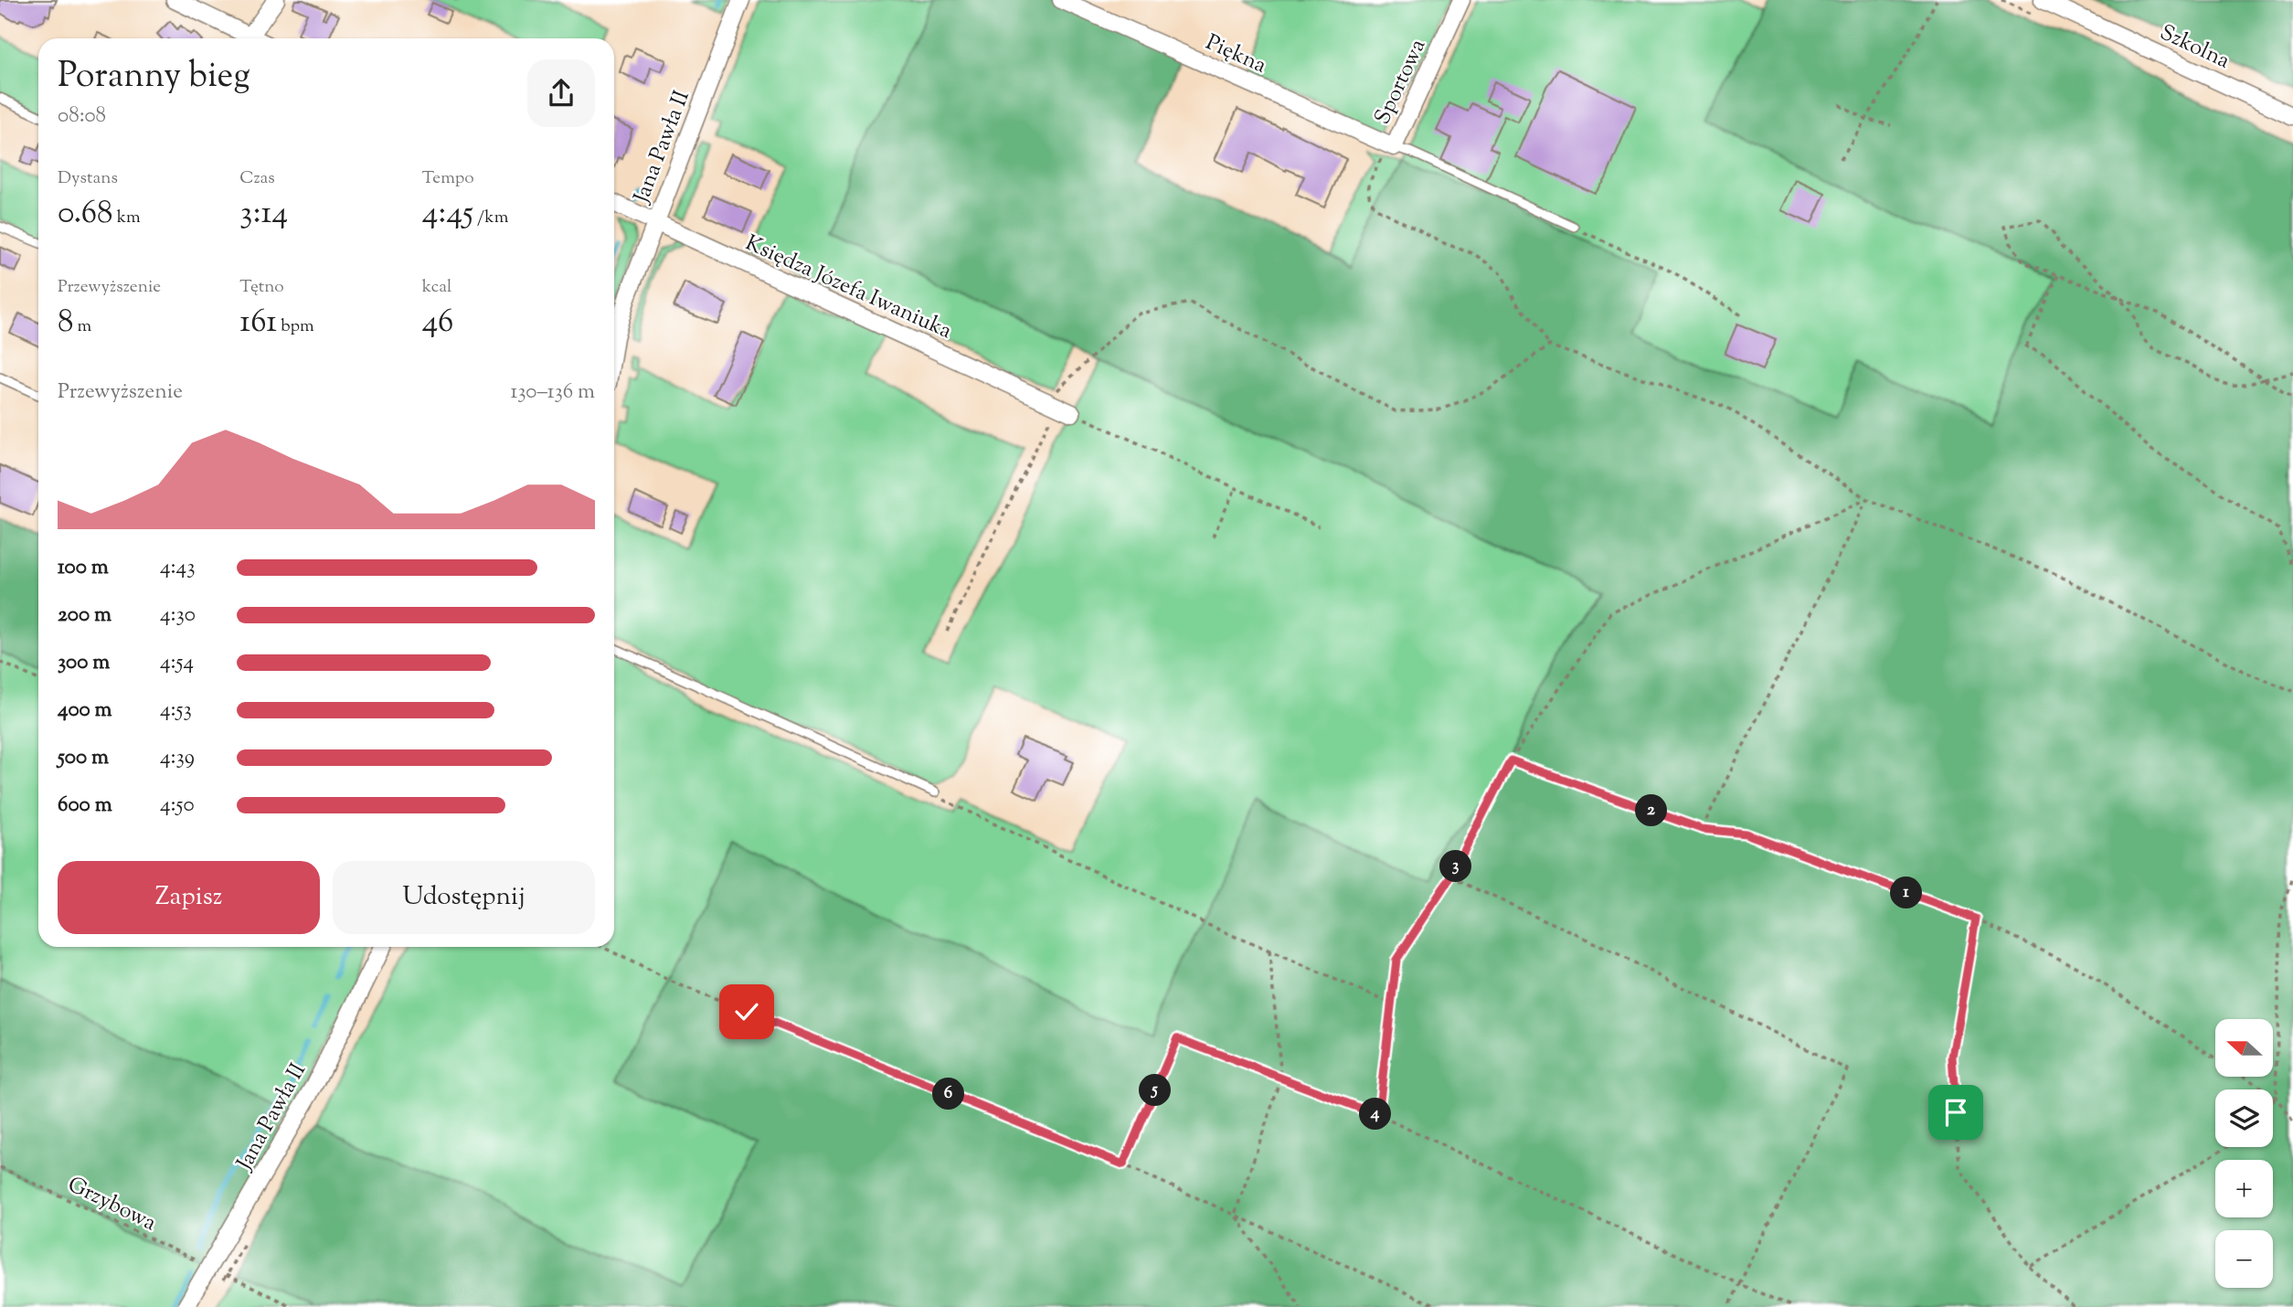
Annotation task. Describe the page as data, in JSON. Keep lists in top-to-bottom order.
{
  "streets": {
    "street": [
      "Szkolna",
      "Piękna",
      "Sportowa",
      "Jana Pawła II",
      "Księdza Józefa Iwaniuka"
    ],
    "path": ["Grzybowa"]
  },
  "crossings": [
    ["Piękna", "Sportowa"],
    ["Jana Pawła II", "Księdza Józefa Iwaniuka"],
    ["Jana Pawła II", "Grzybowa"]
  ],
  "north": "left",
  "page": {
    "heading": ["Poranny bieg", "08:08"],
    "stats": [
      ["Dystans", "0.68 km"],
      ["Czas", "3:14"],
      ["Tempo", "4:45 /km"],
      ["Przewyższenie", "8 m"],
      ["Tętno", "161 bpm"],
      ["kcal", "46"]
    ],
    "chart": ["Przewyższenie", "130–136 m"],
    "list": [
      {
        "name": "100 m",
        "note": "4:43"
      },
      {
        "name": "200 m",
        "note": "4:30"
      },
      {
        "name": "300 m",
        "note": "4:54"
      },
      {
        "name": "400 m",
        "note": "4:53"
      },
      {
        "name": "500 m",
        "note": "4:39"
      },
      {
        "name": "600 m",
        "note": "4:50"
      }
    ],
    "pins": [
      "2",
      "3",
      "1",
      "5",
      "6",
      "4"
    ],
    "buttons": ["Zapisz", "Udostępnij"],
    "map_buttons": ["+", "−"]
  }
}
